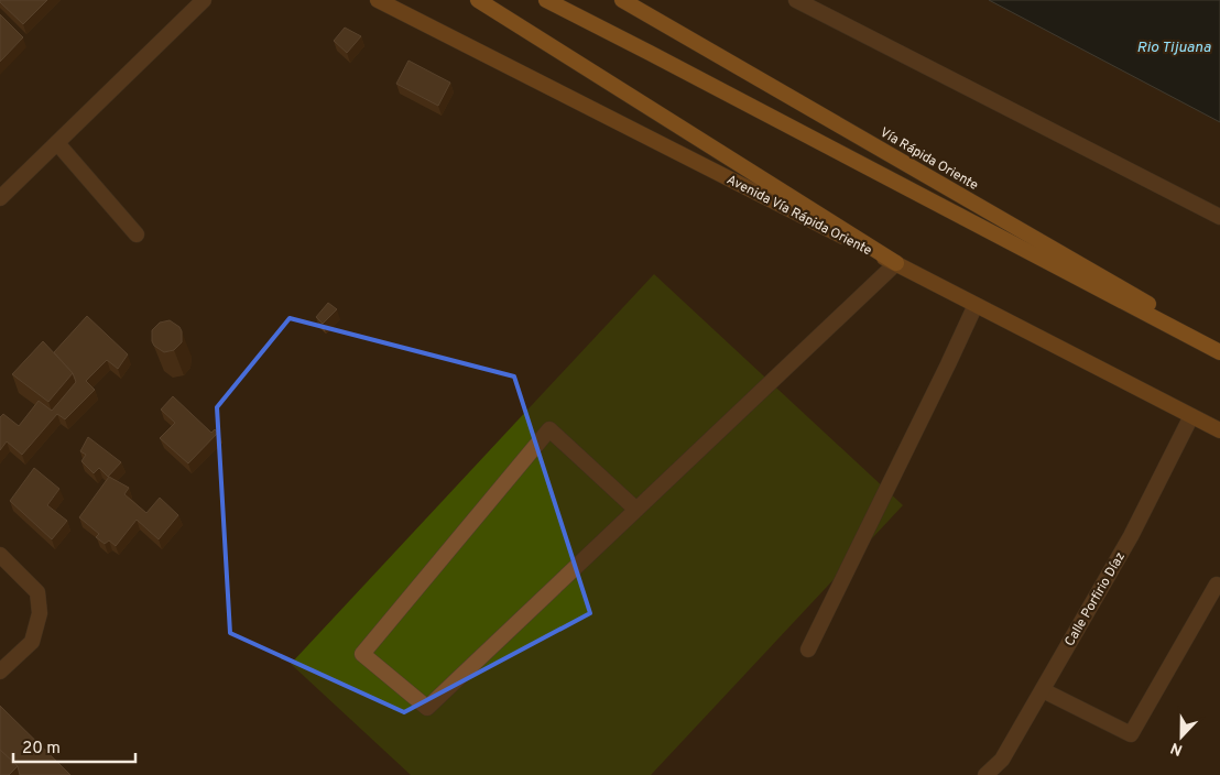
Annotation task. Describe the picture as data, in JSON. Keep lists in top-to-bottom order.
{
  "streets": {
    "highway": ["Vía Rápida Oriente"],
    "main road": ["Avenida Vía Rápida Oriente"],
    "street": ["Calle Porfirio Díaz"]
  },
  "crossings": [
    ["Avenida Vía Rápida Oriente", "Calle Porfirio Díaz"]
  ],
  "water": ["Rio Tijuana"],
  "scale_bar": "20 m",
  "north": "bottom"
}
